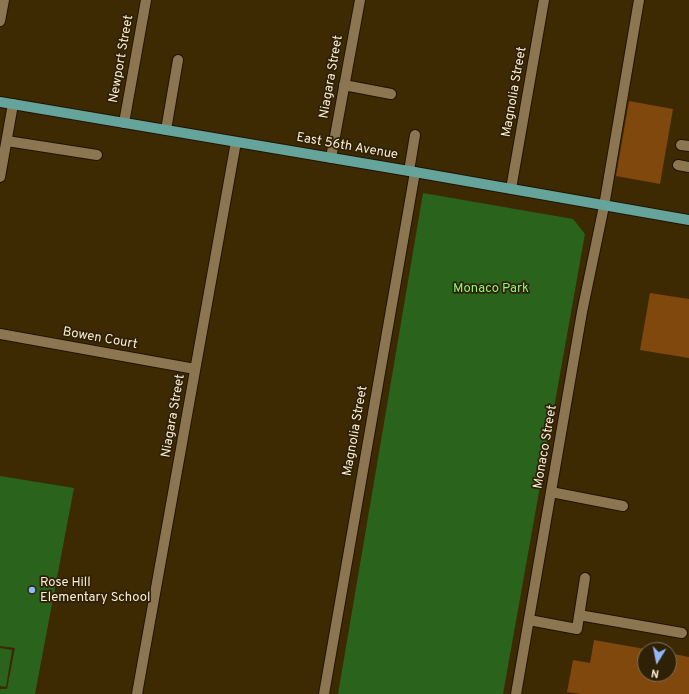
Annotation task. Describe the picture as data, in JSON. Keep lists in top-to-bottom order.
{
  "streets": {
    "main road": ["East 56th Avenue"],
    "street": [
      "Newport Street",
      "Niagara Street",
      "Magnolia Street",
      "Bowen Court",
      "Monaco Street"
    ]
  },
  "crossings": [
    ["Newport Street", "East 56th Avenue"],
    ["Niagara Street", "East 56th Avenue"],
    ["Niagara Street", "Bowen Court"],
    ["Magnolia Street", "East 56th Avenue"],
    ["East 56th Avenue", "Monaco Street"]
  ],
  "parks": ["Monaco Park"],
  "places": ["Rose Hill Elementary School"],
  "north": "bottom"
}
